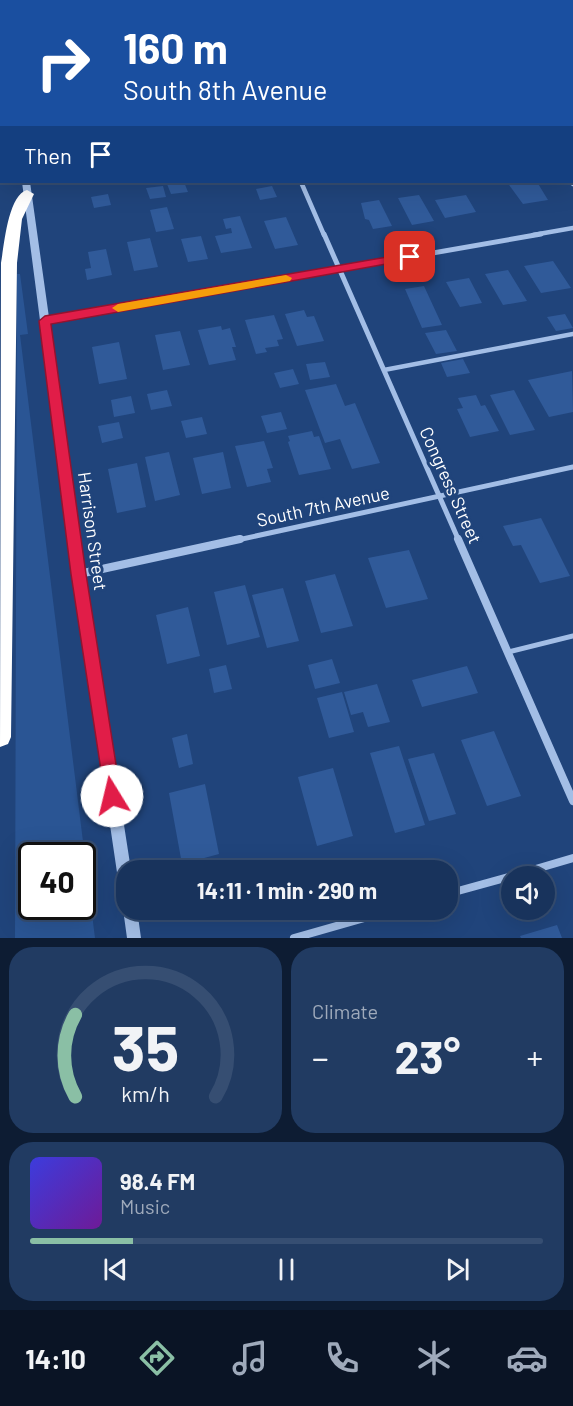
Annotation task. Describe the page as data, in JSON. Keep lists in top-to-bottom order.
{
  "streets": {
    "street": ["Congress Street", "South 7th Avenue", "Harrison Street"]
  },
  "crossings": [
    ["Congress Street", "South 7th Avenue"],
    ["South 7th Avenue", "Harrison Street"]
  ],
  "page": {
    "turn": ["160 m", "South 8th Avenue"],
    "then": "Then",
    "limit": "40",
    "trip": "14:11 · 1 min · 290 m",
    "tile": "Climate",
    "heat": ["−", "23°", "+"],
    "song": ["98.4 FM", "Music"],
    "tabs": "14:10",
    "gauge": ["35", "km/h"]
  }
}
